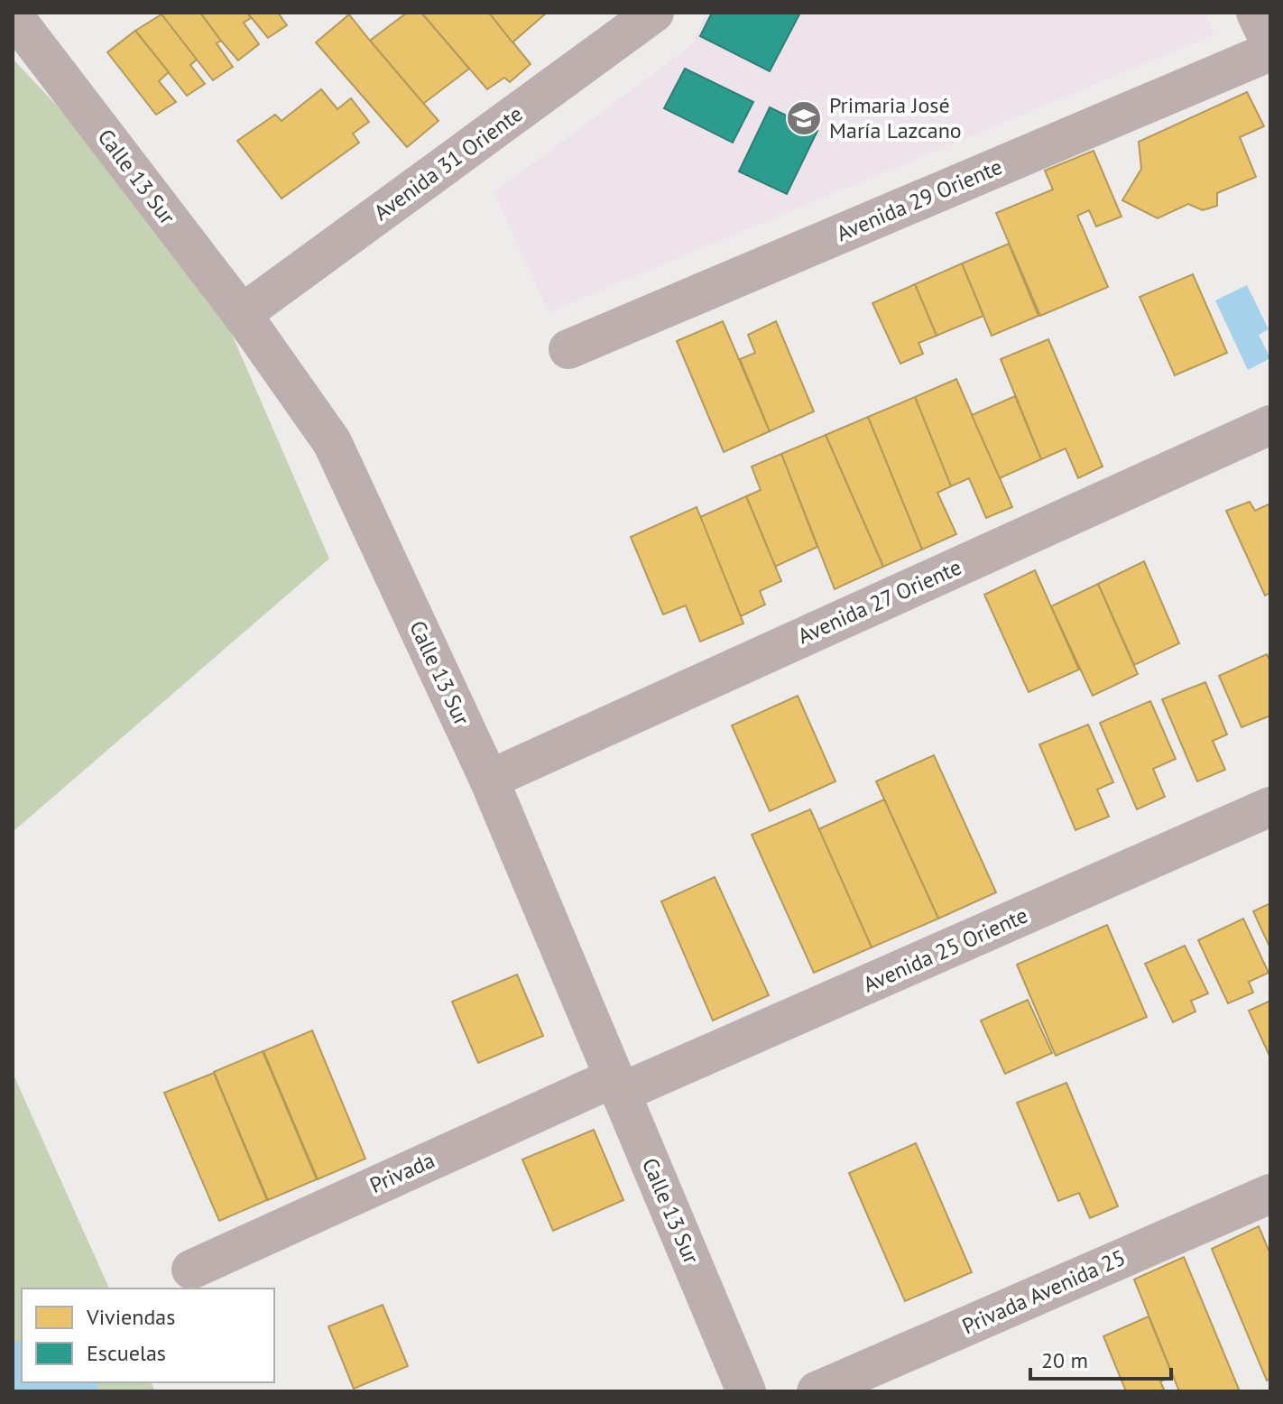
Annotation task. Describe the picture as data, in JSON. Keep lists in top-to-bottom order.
{
  "streets": {
    "street": [
      "Avenida 31 Oriente",
      "Calle 13 Sur",
      "Avenida 29 Oriente",
      "Avenida 27 Oriente",
      "Avenida 25 Oriente",
      "Privada",
      "Privada Avenida 25"
    ]
  },
  "crossings": [
    ["Avenida 31 Oriente", "Calle 13 Sur"],
    ["Calle 13 Sur", "Avenida 27 Oriente"],
    ["Calle 13 Sur", "Avenida 25 Oriente"],
    ["Calle 13 Sur", "Privada"],
    ["Avenida 25 Oriente", "Privada"]
  ],
  "places": {
    "school or university": ["Primaria José María Lazcano"]
  },
  "legend": ["Viviendas", "Escuelas"],
  "scale_bar": "20 m"
}
